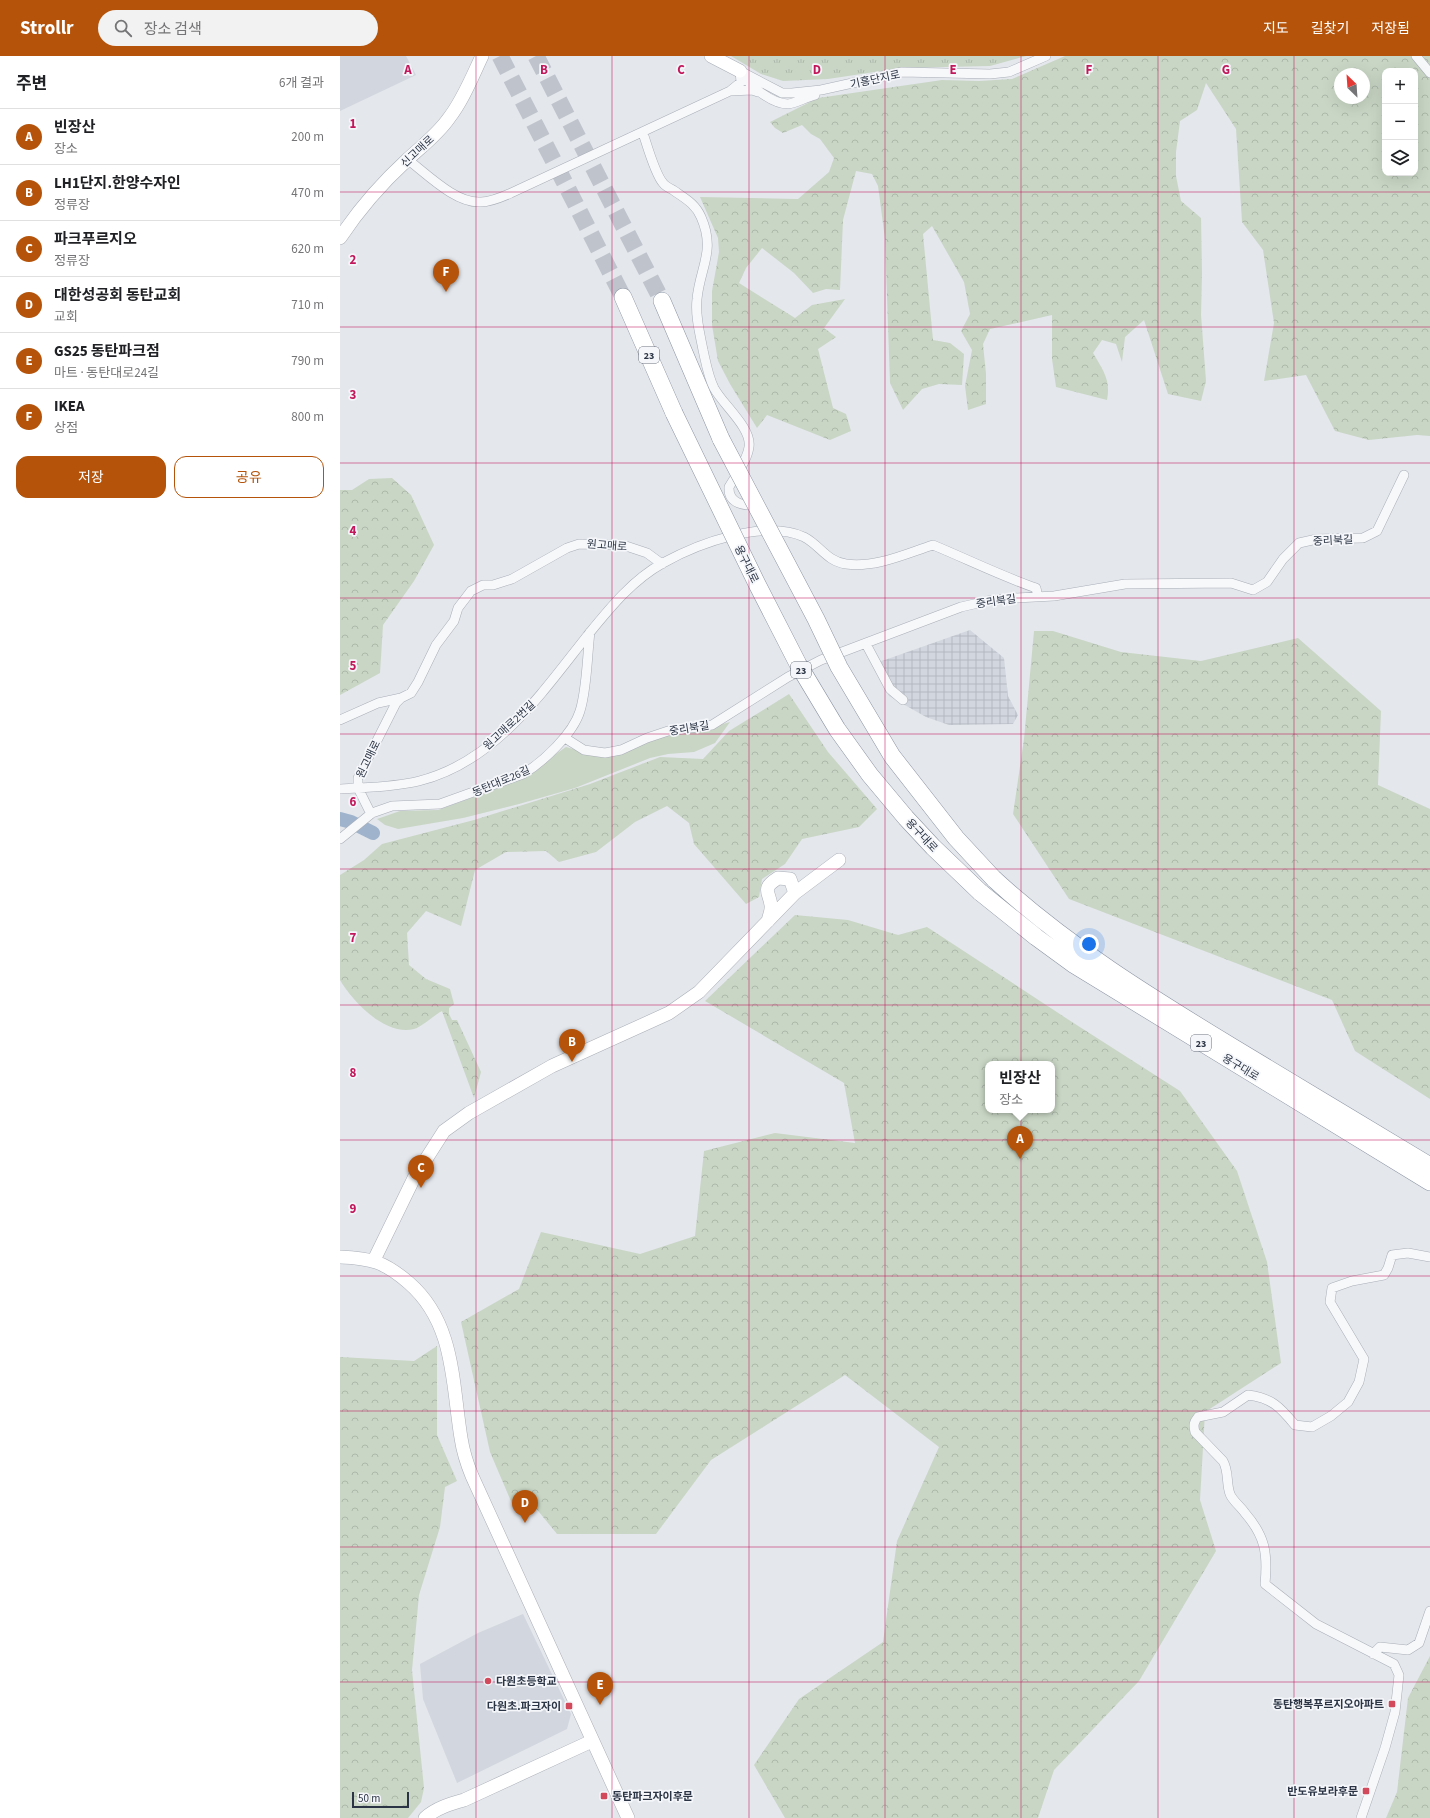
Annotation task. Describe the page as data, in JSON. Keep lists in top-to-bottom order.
{
  "streets": {
    "highway": ["23", "용구대로"],
    "street": [
      "기흥단지로",
      "신고매로",
      "중리북길",
      "원고매로",
      "원고매로2번길",
      "동탄대로26길"
    ]
  },
  "crossings": [
    ["중리북길", "동탄대로26길"],
    ["원고매로", "원고매로2번길"],
    ["원고매로2번길", "동탄대로26길"]
  ],
  "places": {
    "other": ["다원초등학교"],
    "transit": [
      "동탄행복푸르지오아파트",
      "다원초.파크자이",
      "반도유보라후문",
      "동탄파크자이후문"
    ]
  },
  "scale_bar": "50 m",
  "north": "top left",
  "page": {
    "header": "Strollr",
    "search": "장소 검색",
    "nav": ["지도", "길찾기", "저장됨"],
    "heading": ["주변", "6개 결과"],
    "map_buttons": ["+", "−"],
    "list": [
      {
        "mark": "A",
        "name": "빈장산",
        "note": "장소",
        "value": "200 m"
      },
      {
        "mark": "B",
        "name": "LH1단지.한양수자인",
        "note": "정류장",
        "value": "470 m"
      },
      {
        "mark": "C",
        "name": "파크푸르지오",
        "note": "정류장",
        "value": "620 m"
      },
      {
        "mark": "D",
        "name": "대한성공회 동탄교회",
        "note": "교회",
        "value": "710 m"
      },
      {
        "mark": "E",
        "name": "GS25 동탄파크점",
        "note": "마트 · 동탄대로24길",
        "value": "790 m"
      },
      {
        "mark": "F",
        "name": "IKEA",
        "note": "상점",
        "value": "800 m"
      }
    ],
    "pins": [
      "F",
      "B",
      "A",
      "C",
      "D",
      "E"
    ],
    "buttons": ["저장", "공유"],
    "popup": ["빈장산", "장소"],
    "scale": "50 m"
  },
  "grid": {
    "columns": [
      "A",
      "B",
      "C",
      "D",
      "E",
      "F",
      "G"
    ],
    "rows": [
      "1",
      "2",
      "3",
      "4",
      "5",
      "6",
      "7",
      "8",
      "9"
    ]
  }
}
